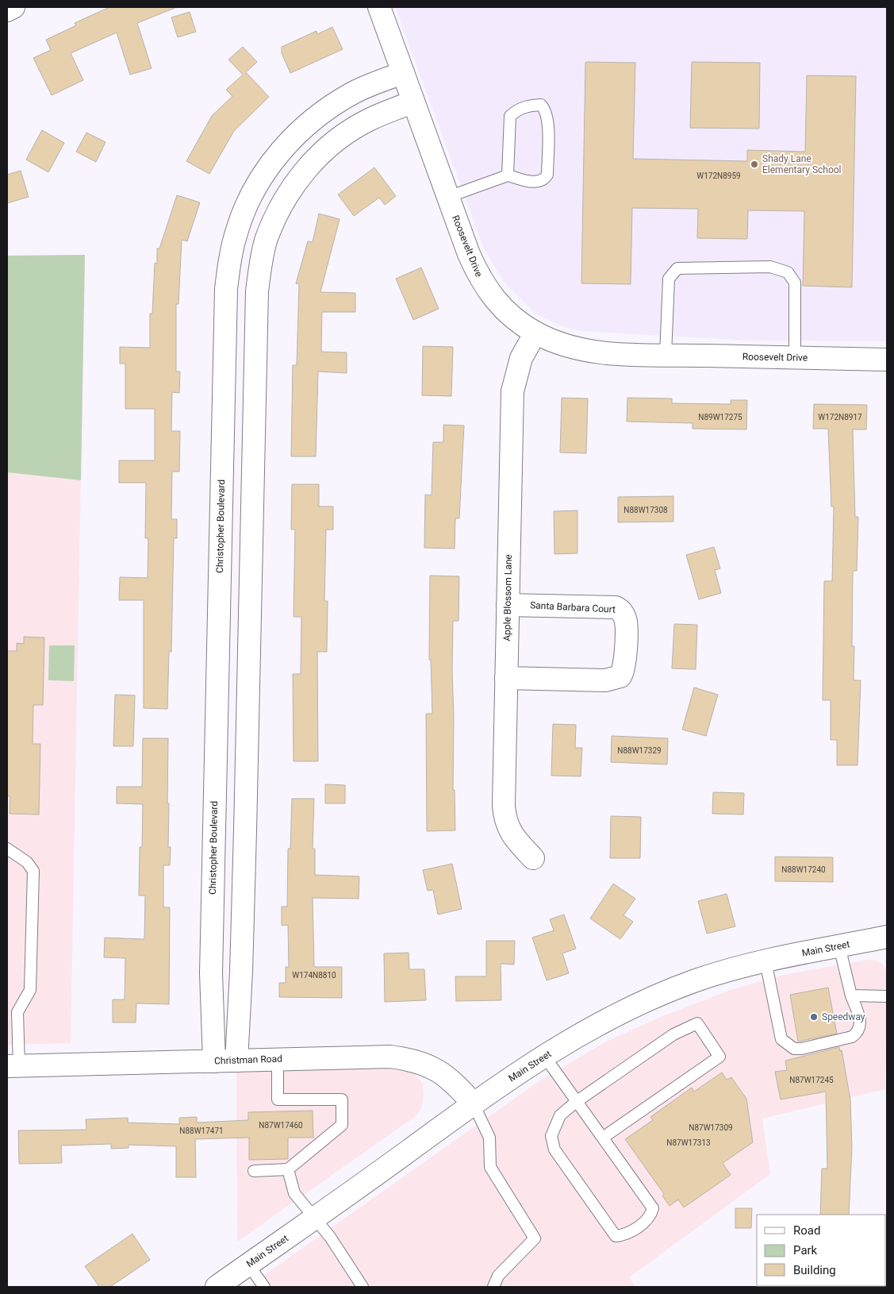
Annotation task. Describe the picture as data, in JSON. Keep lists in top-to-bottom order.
{
  "streets": {
    "street": [
      "Roosevelt Drive",
      "Christopher Boulevard",
      "Apple Blossom Lane",
      "Santa Barbara Court",
      "Main Street",
      "Christman Road"
    ]
  },
  "crossings": [
    ["Roosevelt Drive", "Christopher Boulevard"],
    ["Roosevelt Drive", "Apple Blossom Lane"],
    ["Christopher Boulevard", "Christman Road"],
    ["Apple Blossom Lane", "Santa Barbara Court"],
    ["Main Street", "Christman Road"]
  ],
  "places": ["Shady Lane Elementary School", "Speedway"],
  "house_numbers": [
    "W172N8959",
    "N89W17275",
    "W172N8917",
    "N88W17308",
    "N88W17329",
    "N88W17240",
    "W174N8810",
    "N87W17245",
    "N87W17460",
    "N87W17309",
    "N88W17471",
    "N87W17313"
  ],
  "legend": ["Road", "Park", "Building"]
}
